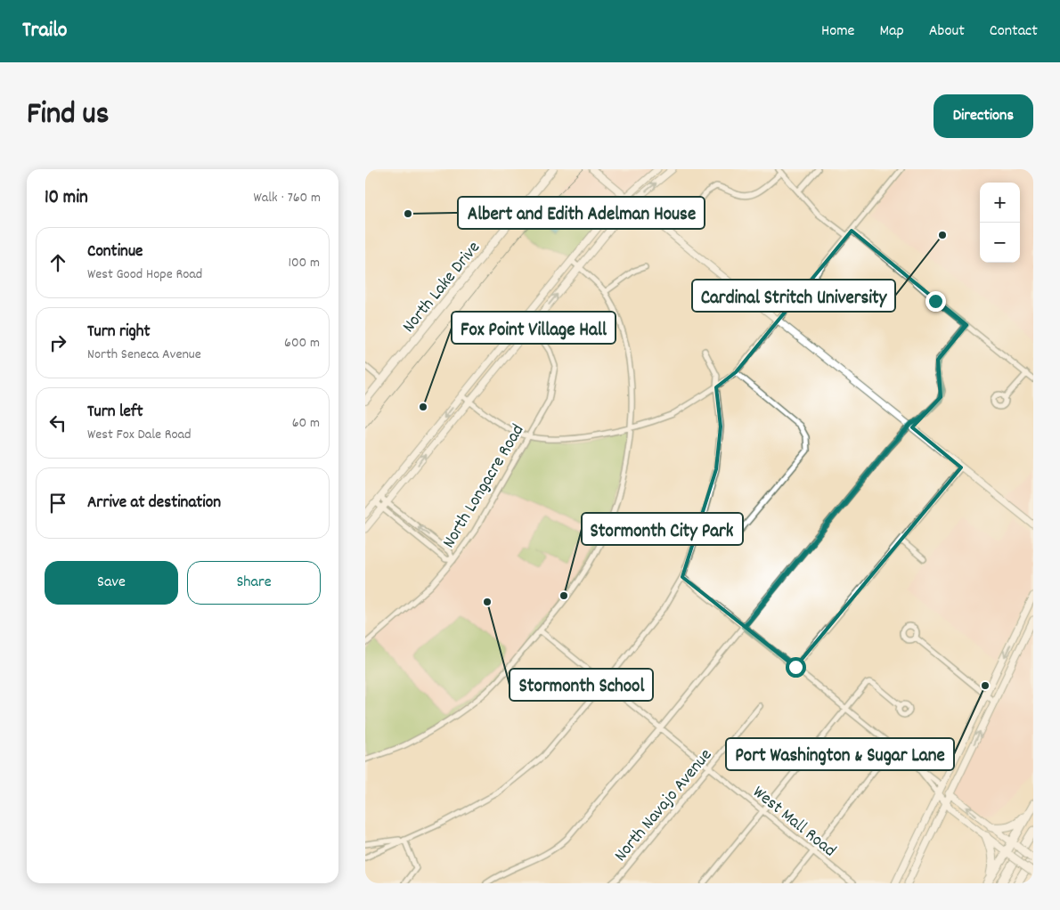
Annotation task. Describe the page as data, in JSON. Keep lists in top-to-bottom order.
{
  "streets": {
    "main road": ["North Lake Drive"],
    "street": ["North Longacre Road", "North Navajo Avenue", "West Mall Road"]
  },
  "crossings": [
    ["North Navajo Avenue", "West Mall Road"]
  ],
  "places": [
    "Albert and Edith Adelman House",
    "Cardinal Stritch University",
    "Fox Point Village Hall",
    "Stormonth City Park",
    "Stormonth School",
    "Port Washington & Sugar Lane"
  ],
  "page": {
    "header": "Trailo",
    "nav": [
      "Home",
      "Map",
      "About",
      "Contact"
    ],
    "title": "Find us",
    "buttons": [
      "Directions",
      ["Save", "Share"]
    ],
    "heading": ["10 min", "Walk · 760 m"],
    "map_buttons": ["+", "−"],
    "list": [
      ["Continue", "West Good Hope Road", "100 m"],
      ["Turn right", "North Seneca Avenue", "600 m"],
      ["Turn left", "West Fox Dale Road", "60 m"],
      "Arrive at destination"
    ]
  }
}
